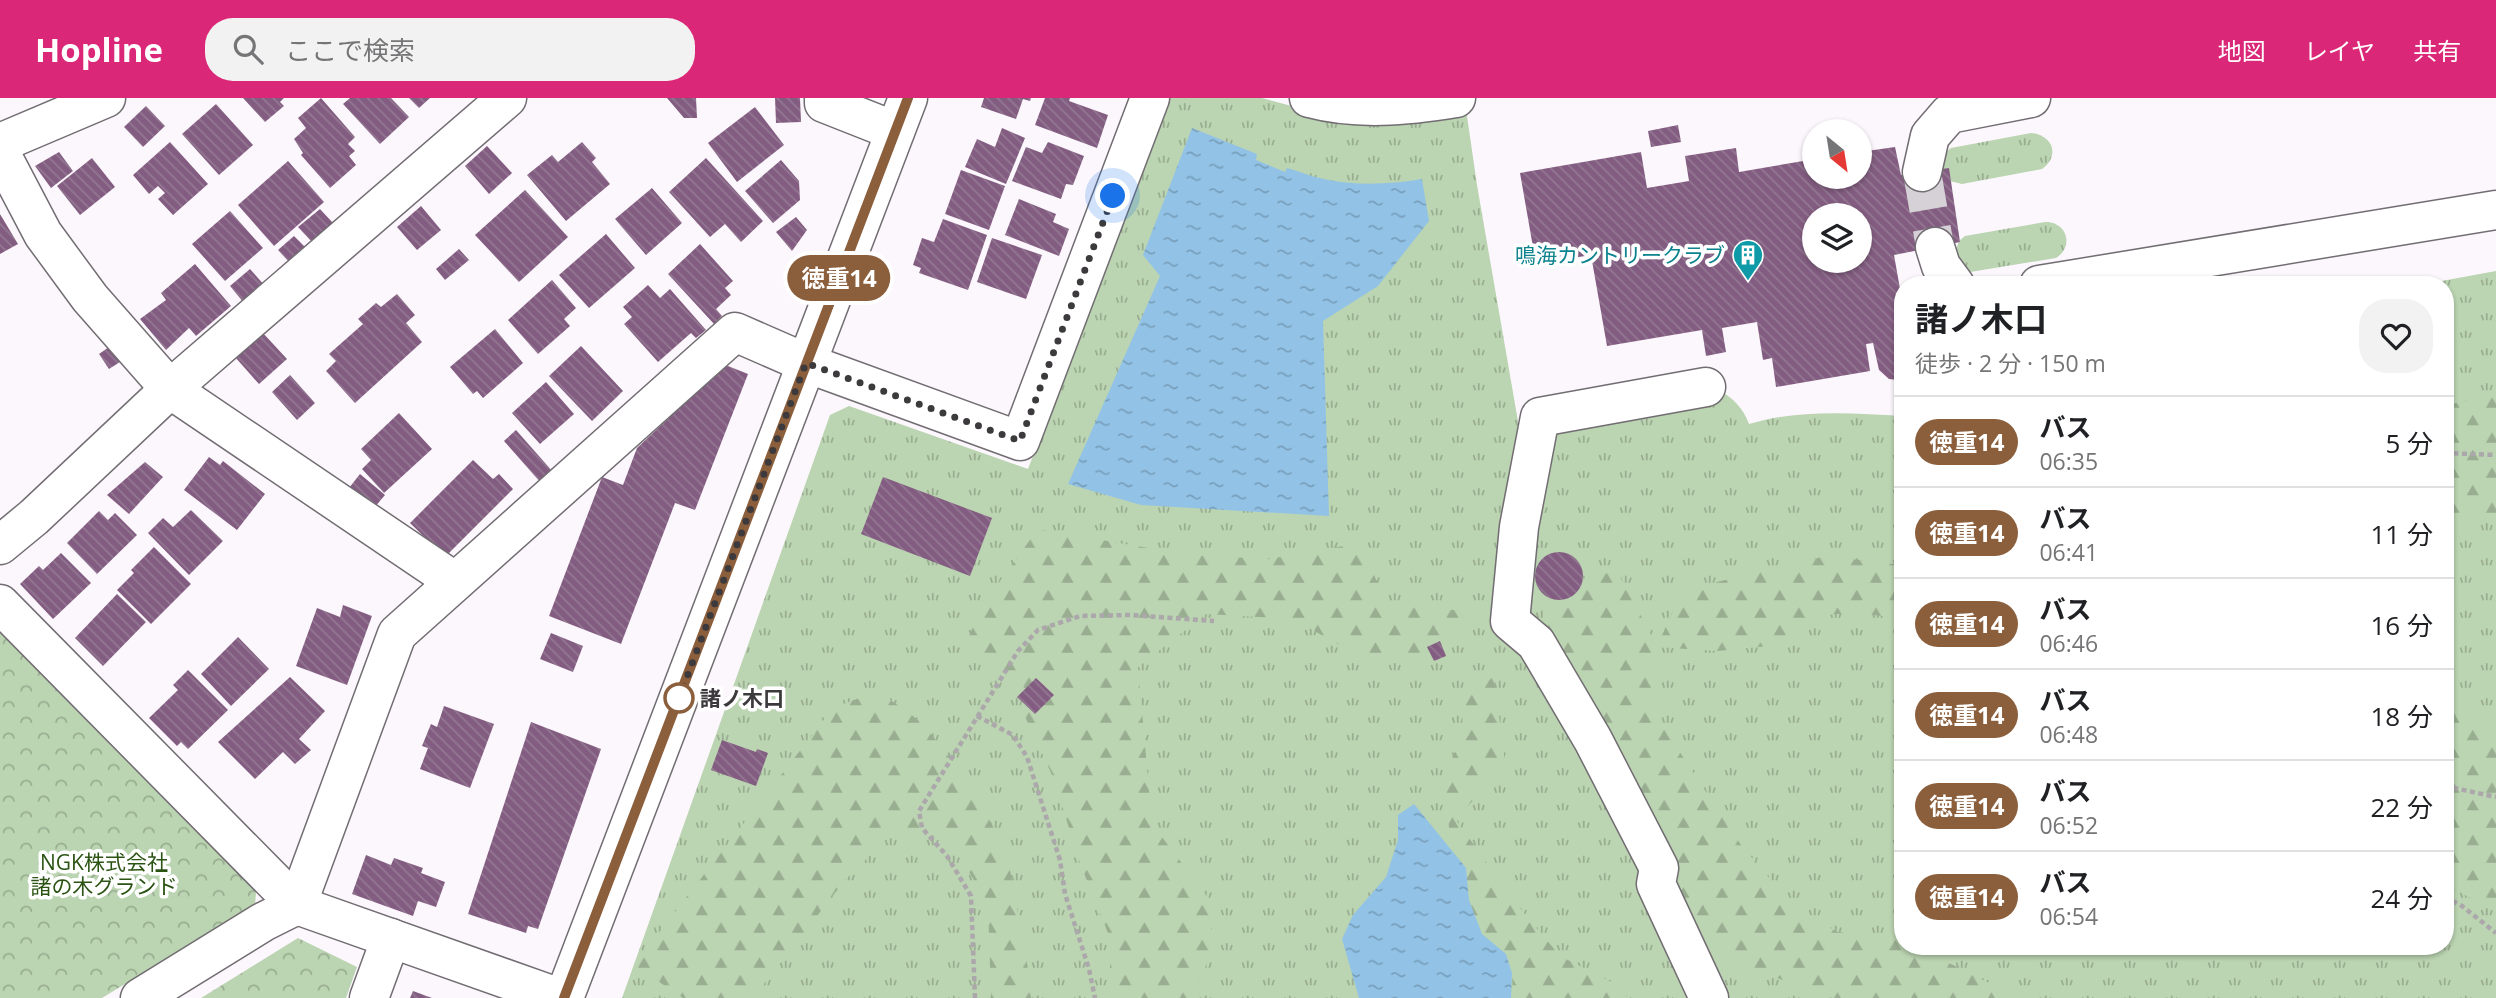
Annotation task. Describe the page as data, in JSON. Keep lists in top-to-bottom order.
{
  "parks": ["NGK株式会社 諸の木グランド"],
  "places": {
    "building": ["鳴海カントリークラブ"],
    "other": ["諸ノ木口"]
  },
  "lines": ["bus line 徳重14"],
  "north": "bottom right",
  "page": {
    "header": "Hopline",
    "search": "ここで検索",
    "nav": ["地図", "レイヤ", "共有"],
    "on_map": "徳重14",
    "heading": ["諸ノ木口", "徒歩 · 2 分 · 150 m"],
    "list": [
      {
        "mark": "徳重14",
        "name": "バス",
        "note": "06:35",
        "value": "5 分"
      },
      {
        "mark": "徳重14",
        "name": "バス",
        "note": "06:41",
        "value": "11 分"
      },
      {
        "mark": "徳重14",
        "name": "バス",
        "note": "06:46",
        "value": "16 分"
      },
      {
        "mark": "徳重14",
        "name": "バス",
        "note": "06:48",
        "value": "18 分"
      },
      {
        "mark": "徳重14",
        "name": "バス",
        "note": "06:52",
        "value": "22 分"
      },
      {
        "mark": "徳重14",
        "name": "バス",
        "note": "06:54",
        "value": "24 分"
      }
    ]
  }
}
